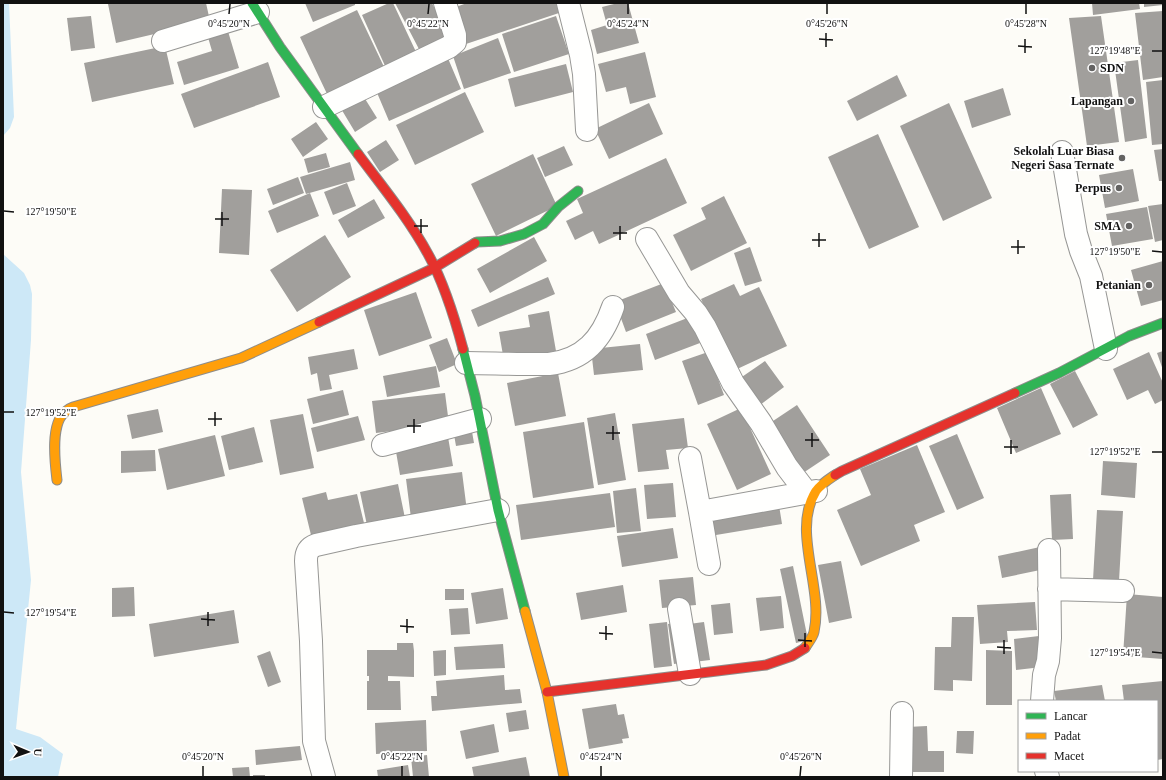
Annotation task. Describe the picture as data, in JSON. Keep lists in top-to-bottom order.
{
  "places": [
    "SDN",
    "Lapangan",
    "Sekolah Luar Biasa Negeri Sasa Ternate",
    "Perpus",
    "SMA",
    "Petanian"
  ],
  "legend": ["Lancar", "Padat", "Macet"],
  "north": "right",
  "coordinates": [
    "0°45'20\"N",
    "0°45'22\"N",
    "0°45'24\"N",
    "0°45'26\"N",
    "0°45'28\"N",
    "127°19'48\"E",
    "127°19'50\"E",
    "127°19'52\"E",
    "127°19'54\"E"
  ]
}
